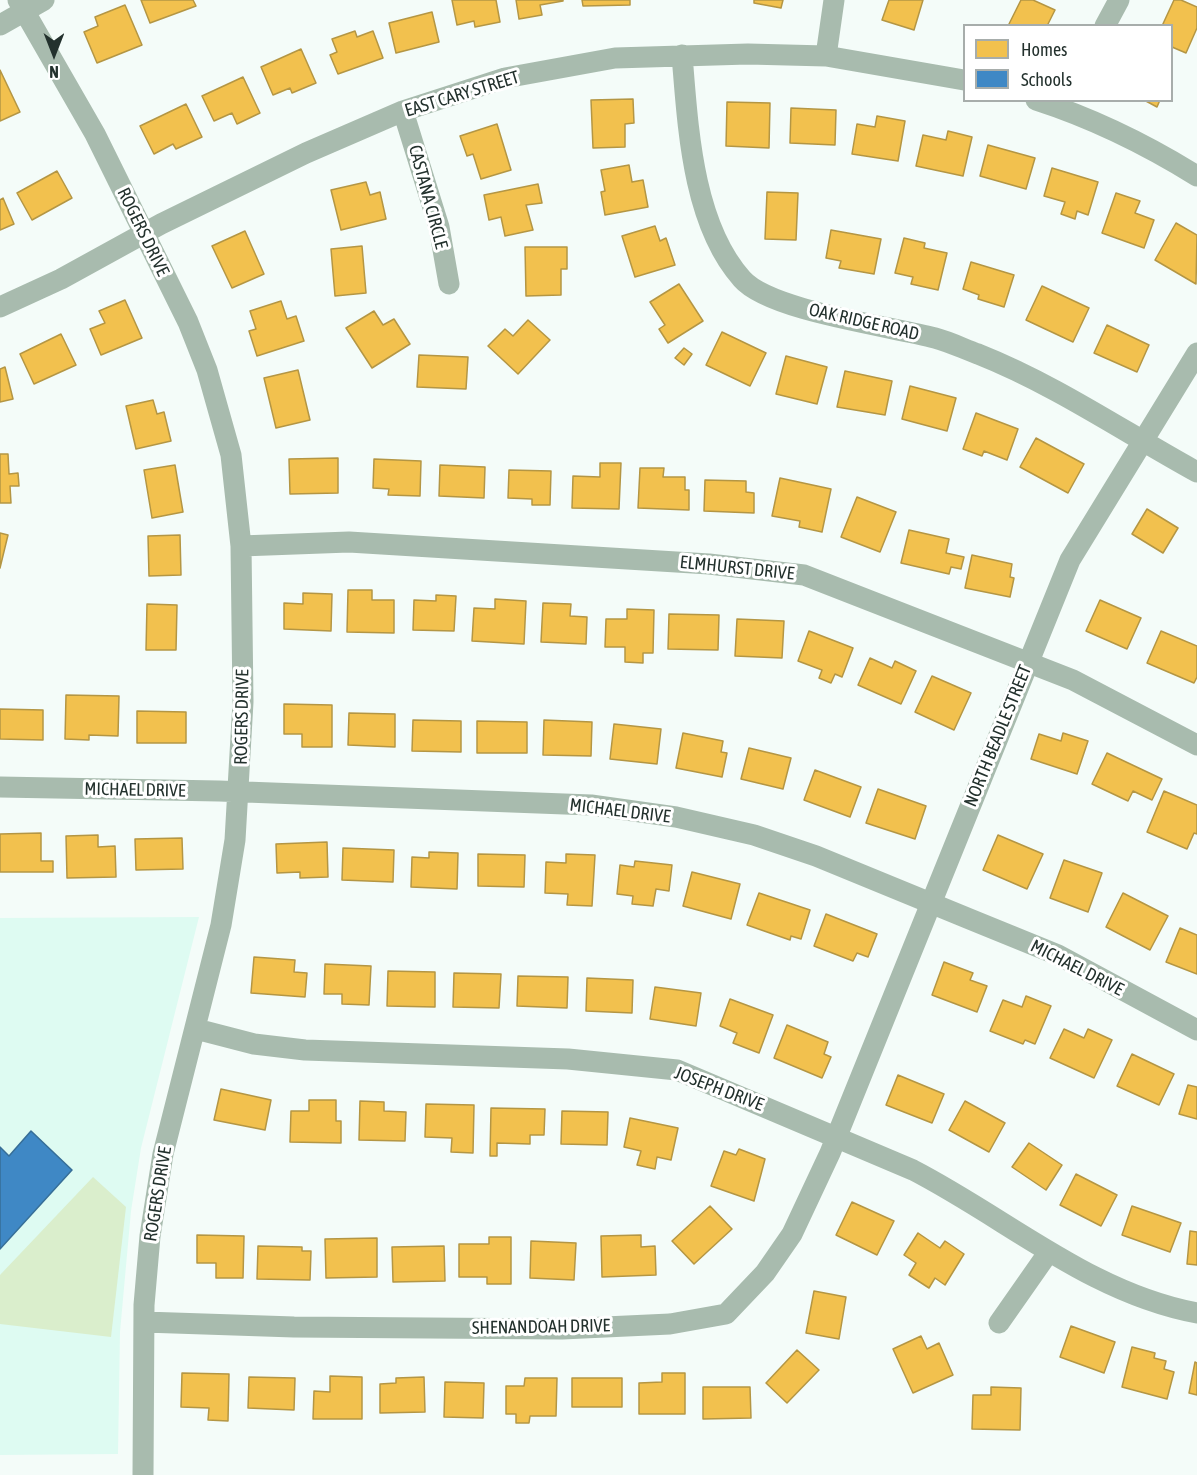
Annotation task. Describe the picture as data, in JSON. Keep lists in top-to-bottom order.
{
  "streets": {
    "street": [
      "EAST CARY STREET",
      "CASTANA CIRCLE",
      "ROGERS DRIVE",
      "OAK RIDGE ROAD",
      "ELMHURST DRIVE",
      "NORTH BEADLE STREET",
      "MICHAEL DRIVE",
      "JOSEPH DRIVE",
      "SHENANDOAH DRIVE"
    ]
  },
  "crossings": [
    ["EAST CARY STREET", "CASTANA CIRCLE"],
    ["EAST CARY STREET", "ROGERS DRIVE"],
    ["EAST CARY STREET", "OAK RIDGE ROAD"],
    ["ROGERS DRIVE", "ELMHURST DRIVE"],
    ["ROGERS DRIVE", "MICHAEL DRIVE"],
    ["ROGERS DRIVE", "JOSEPH DRIVE"],
    ["ROGERS DRIVE", "SHENANDOAH DRIVE"],
    ["OAK RIDGE ROAD", "NORTH BEADLE STREET"],
    ["ELMHURST DRIVE", "NORTH BEADLE STREET"],
    ["NORTH BEADLE STREET", "MICHAEL DRIVE"],
    ["NORTH BEADLE STREET", "JOSEPH DRIVE"],
    ["NORTH BEADLE STREET", "SHENANDOAH DRIVE"],
    ["JOSEPH DRIVE", "SHENANDOAH DRIVE"]
  ],
  "legend": ["Homes", "Schools"],
  "north": "bottom"
}
